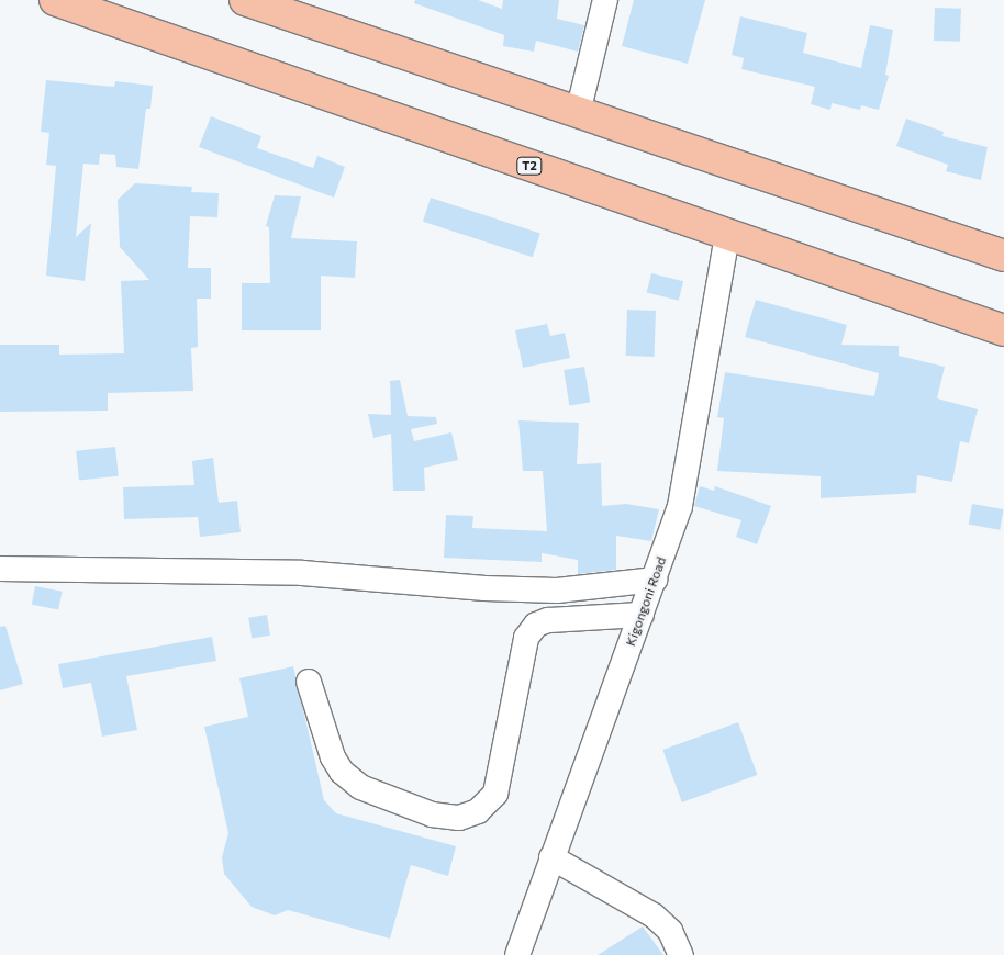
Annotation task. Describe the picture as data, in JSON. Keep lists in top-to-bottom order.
{
  "streets": {
    "highway": ["T2"],
    "street": ["Kigongoni Road"]
  },
  "crossings": [
    ["T2", "Kigongoni Road"]
  ]
}
